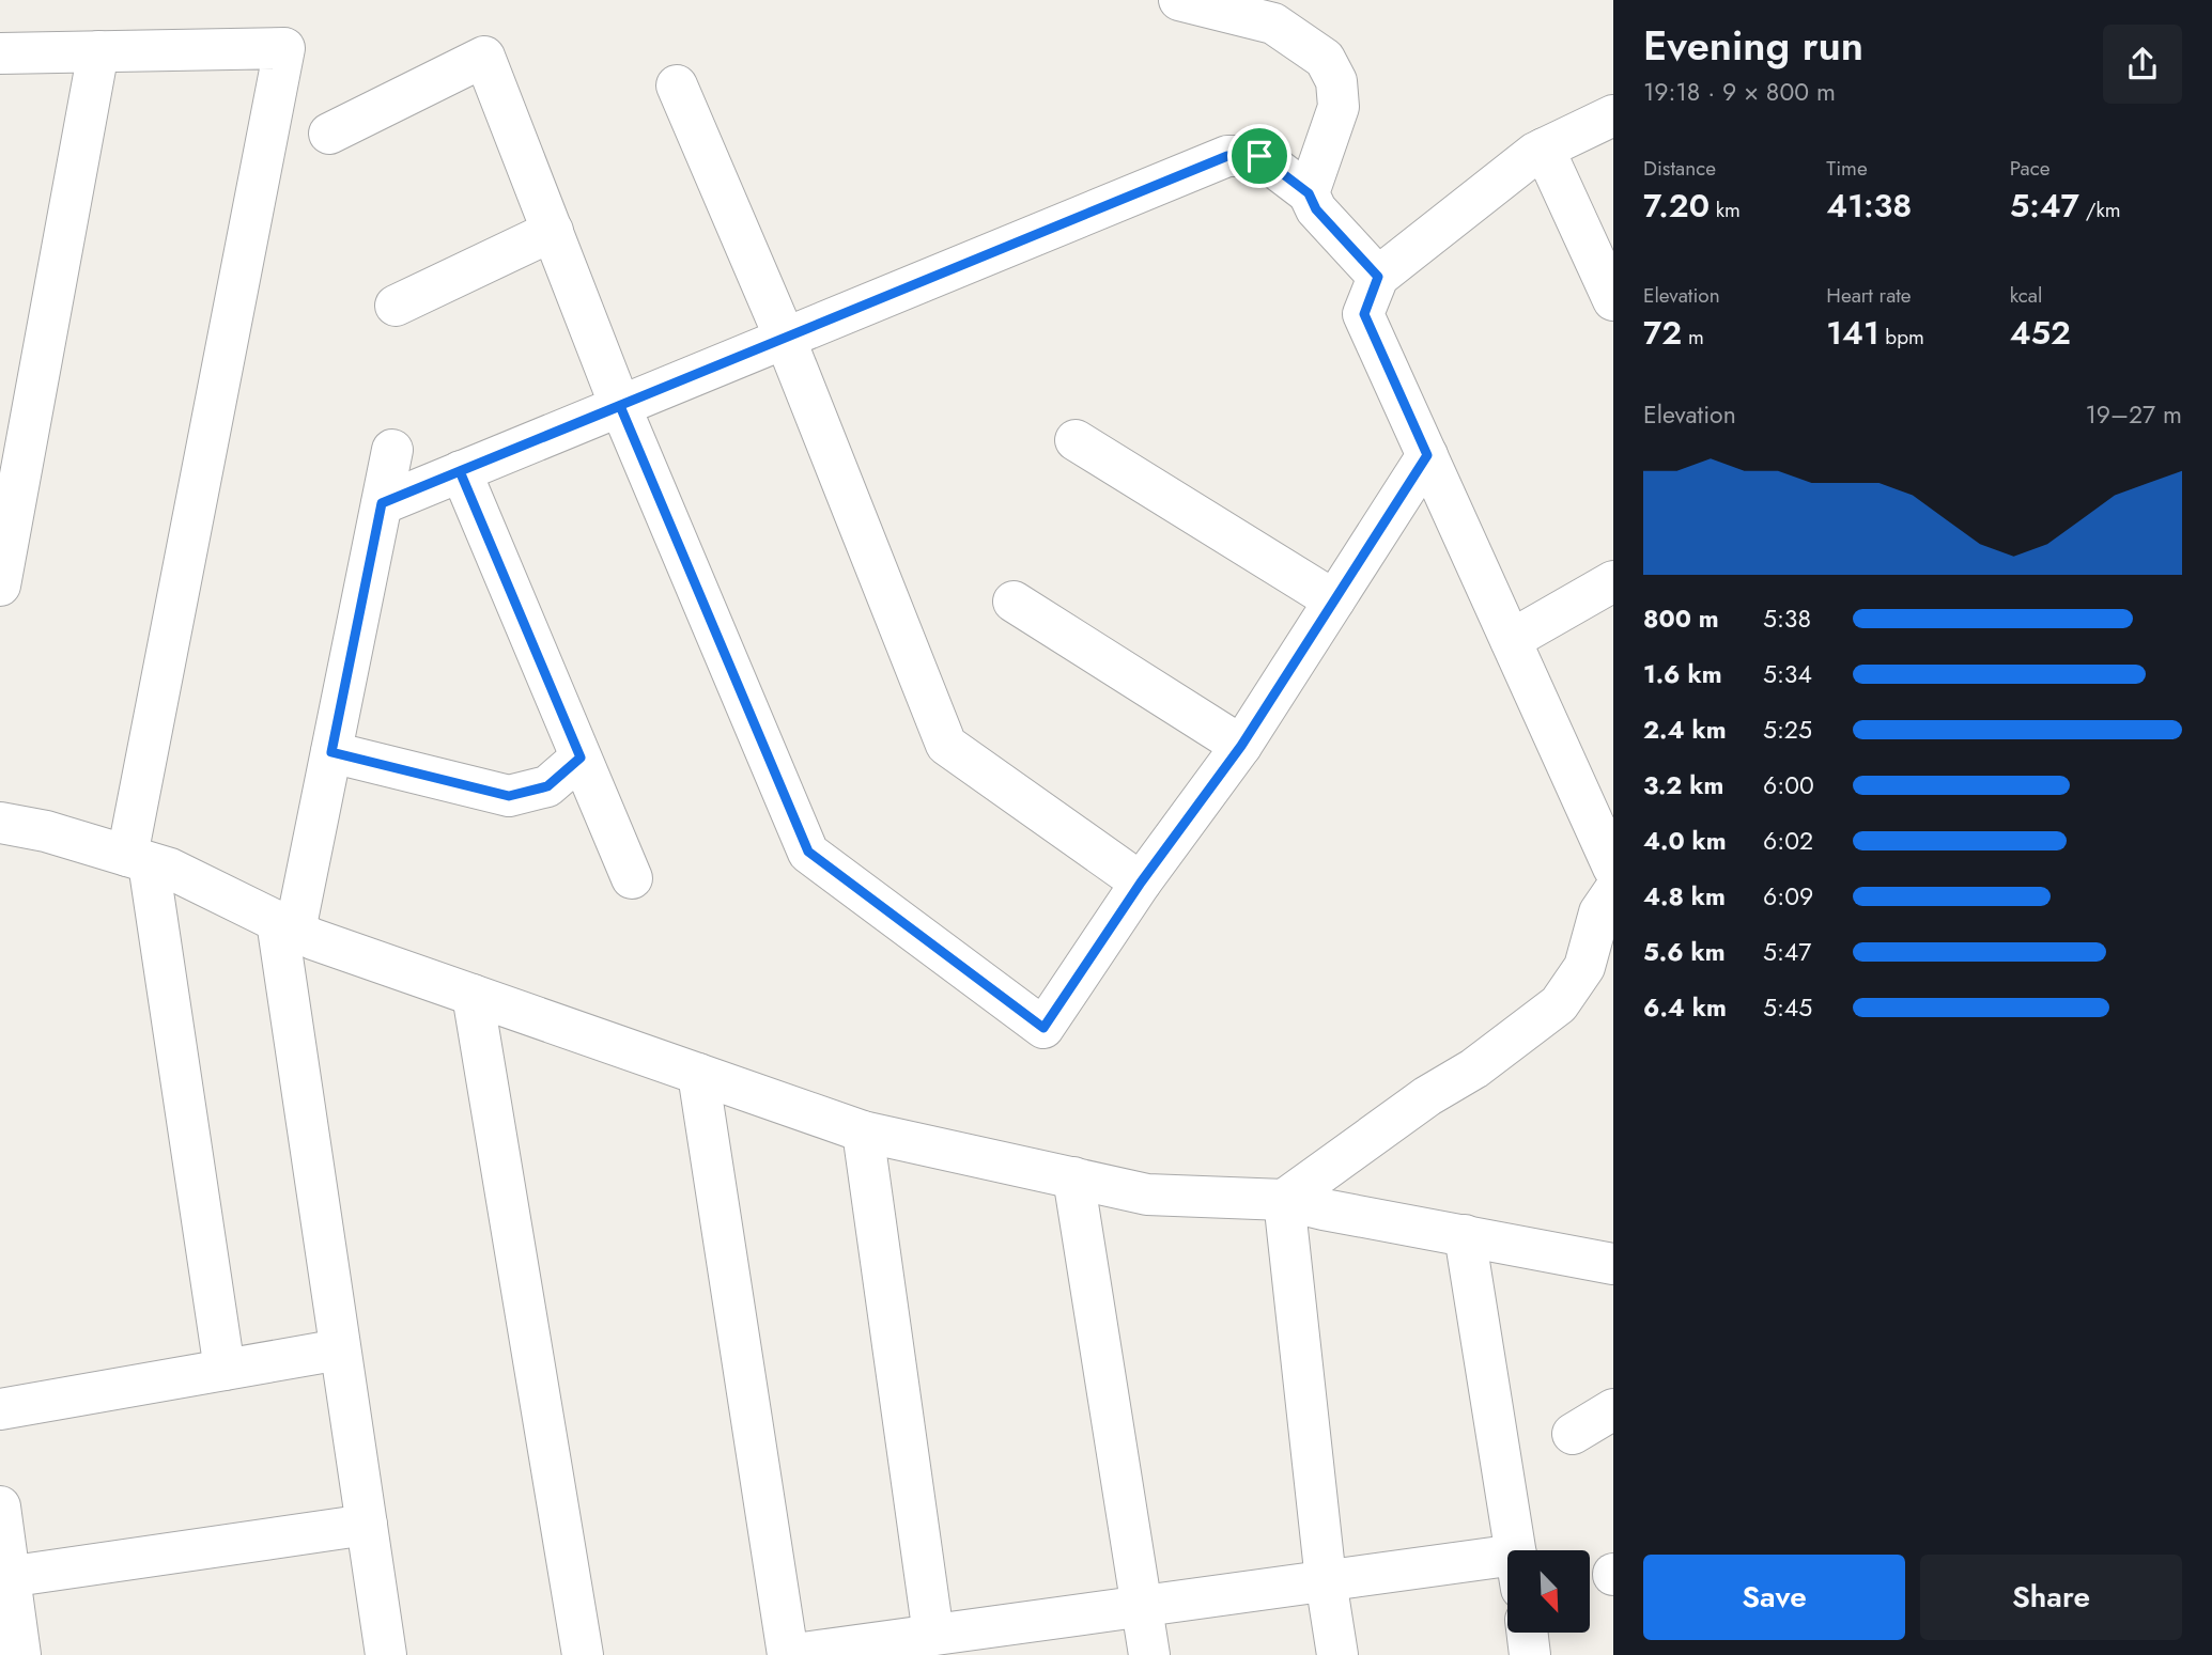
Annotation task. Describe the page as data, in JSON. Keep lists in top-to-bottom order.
{
  "north": "bottom right",
  "page": {
    "heading": ["Evening run", "19:18 · 9 × 800 m"],
    "stats": [
      ["Distance", "7.20 km"],
      ["Time", "41:38"],
      ["Pace", "5:47 /km"],
      ["Elevation", "72 m"],
      ["Heart rate", "141 bpm"],
      ["kcal", "452"]
    ],
    "chart": ["Elevation", "19–27 m"],
    "list": [
      {
        "name": "800 m",
        "note": "5:38"
      },
      {
        "name": "1.6 km",
        "note": "5:34"
      },
      {
        "name": "2.4 km",
        "note": "5:25"
      },
      {
        "name": "3.2 km",
        "note": "6:00"
      },
      {
        "name": "4.0 km",
        "note": "6:02"
      },
      {
        "name": "4.8 km",
        "note": "6:09"
      },
      {
        "name": "5.6 km",
        "note": "5:47"
      },
      {
        "name": "6.4 km",
        "note": "5:45"
      }
    ],
    "buttons": ["Save", "Share"]
  }
}
